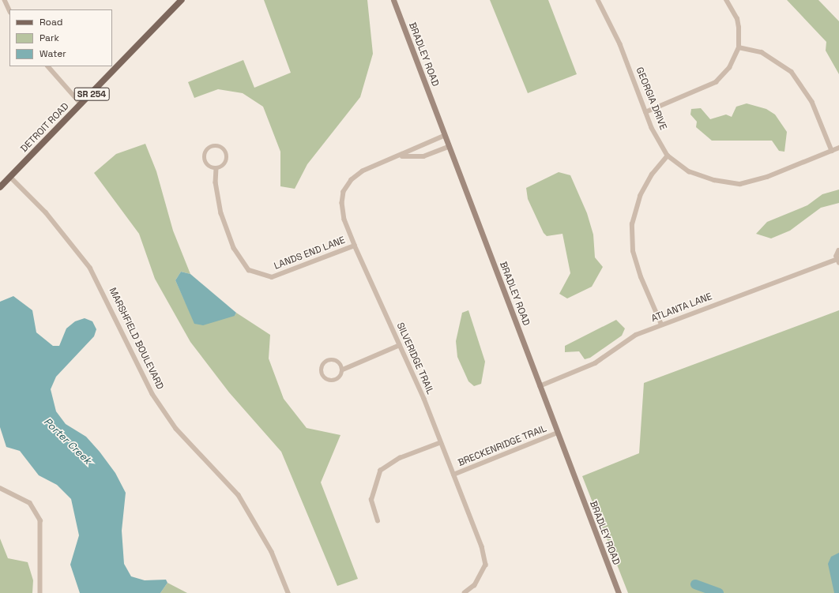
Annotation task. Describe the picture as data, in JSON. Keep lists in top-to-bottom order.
{
  "streets": {
    "main road": ["SR 254", "DETROIT ROAD"],
    "street": [
      "BRADLEY ROAD",
      "GEORGIA DRIVE",
      "LANDS END LANE",
      "ATLANTA LANE",
      "MARSHFIELD BOULEVARD",
      "SILVERIDGE TRAIL",
      "BRECKENRIDGE TRAIL"
    ]
  },
  "crossings": [
    ["BRADLEY ROAD", "ATLANTA LANE"],
    ["BRADLEY ROAD", "SILVERIDGE TRAIL"],
    ["BRADLEY ROAD", "BRECKENRIDGE TRAIL"],
    ["DETROIT ROAD", "MARSHFIELD BOULEVARD"],
    ["LANDS END LANE", "SILVERIDGE TRAIL"],
    ["SILVERIDGE TRAIL", "BRECKENRIDGE TRAIL"]
  ],
  "water": ["Porter Creek"],
  "legend": ["Road", "Park", "Water"]
}
